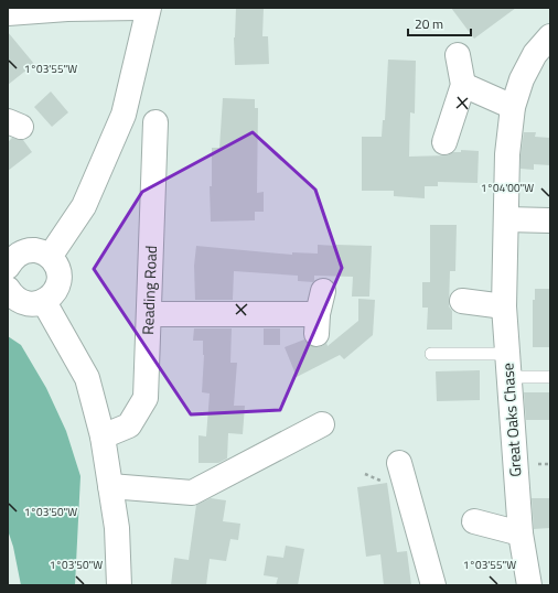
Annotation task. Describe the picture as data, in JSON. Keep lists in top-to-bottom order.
{
  "streets": {
    "street": ["Reading Road", "Great Oaks Chase"]
  },
  "scale_bar": "20 m",
  "coordinates": ["1°03'55\"W", "1°04'00\"W", "1°03'50\"W"]
}
